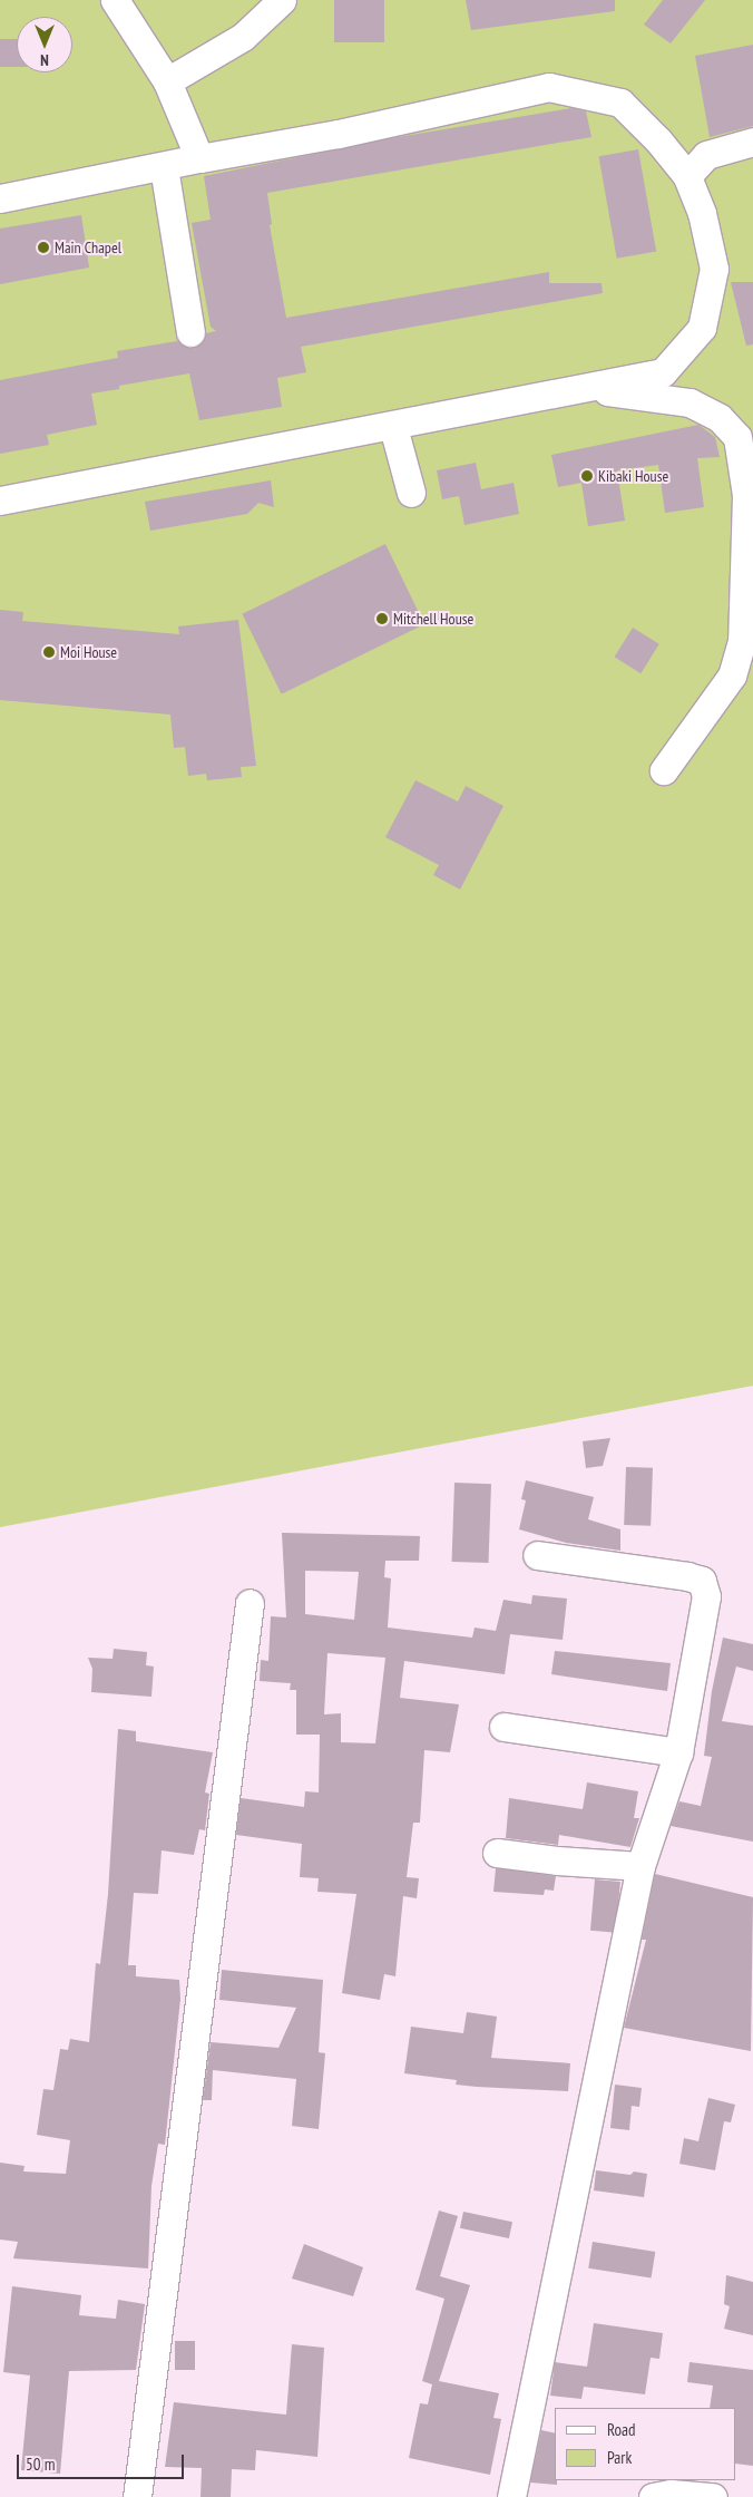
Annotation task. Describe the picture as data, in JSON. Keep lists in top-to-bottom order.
{
  "places": [
    "Main Chapel",
    "Kibaki House",
    "Mitchell House",
    "Moi House"
  ],
  "legend": ["Road", "Park"],
  "scale_bar": "50 m",
  "north": "bottom"
}
